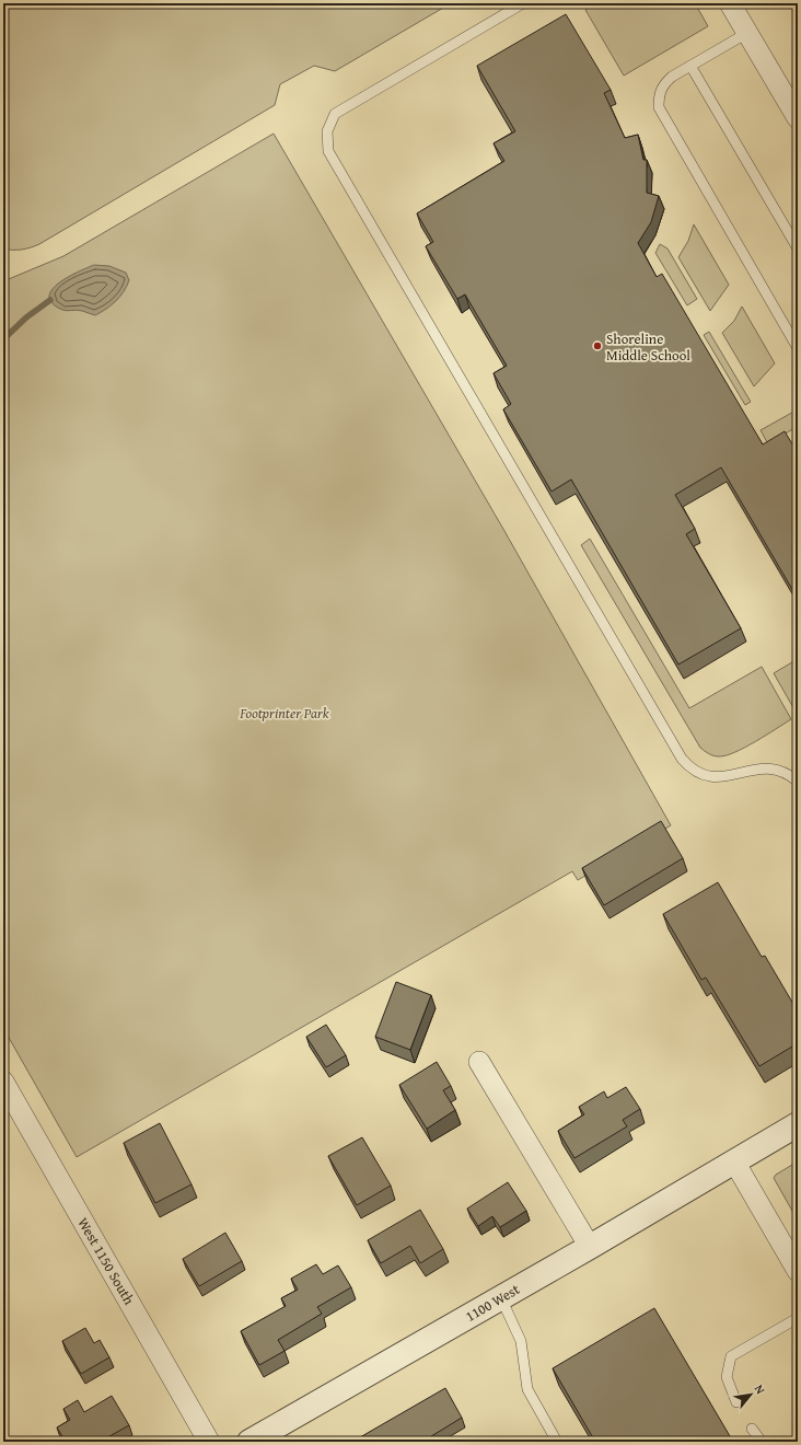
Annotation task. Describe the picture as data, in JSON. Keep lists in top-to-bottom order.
{
  "streets": {
    "street": ["West 1150 South", "1100 West"]
  },
  "parks": ["Footprinter Park"],
  "places": ["Shoreline Middle School"],
  "north": "top right"
}
